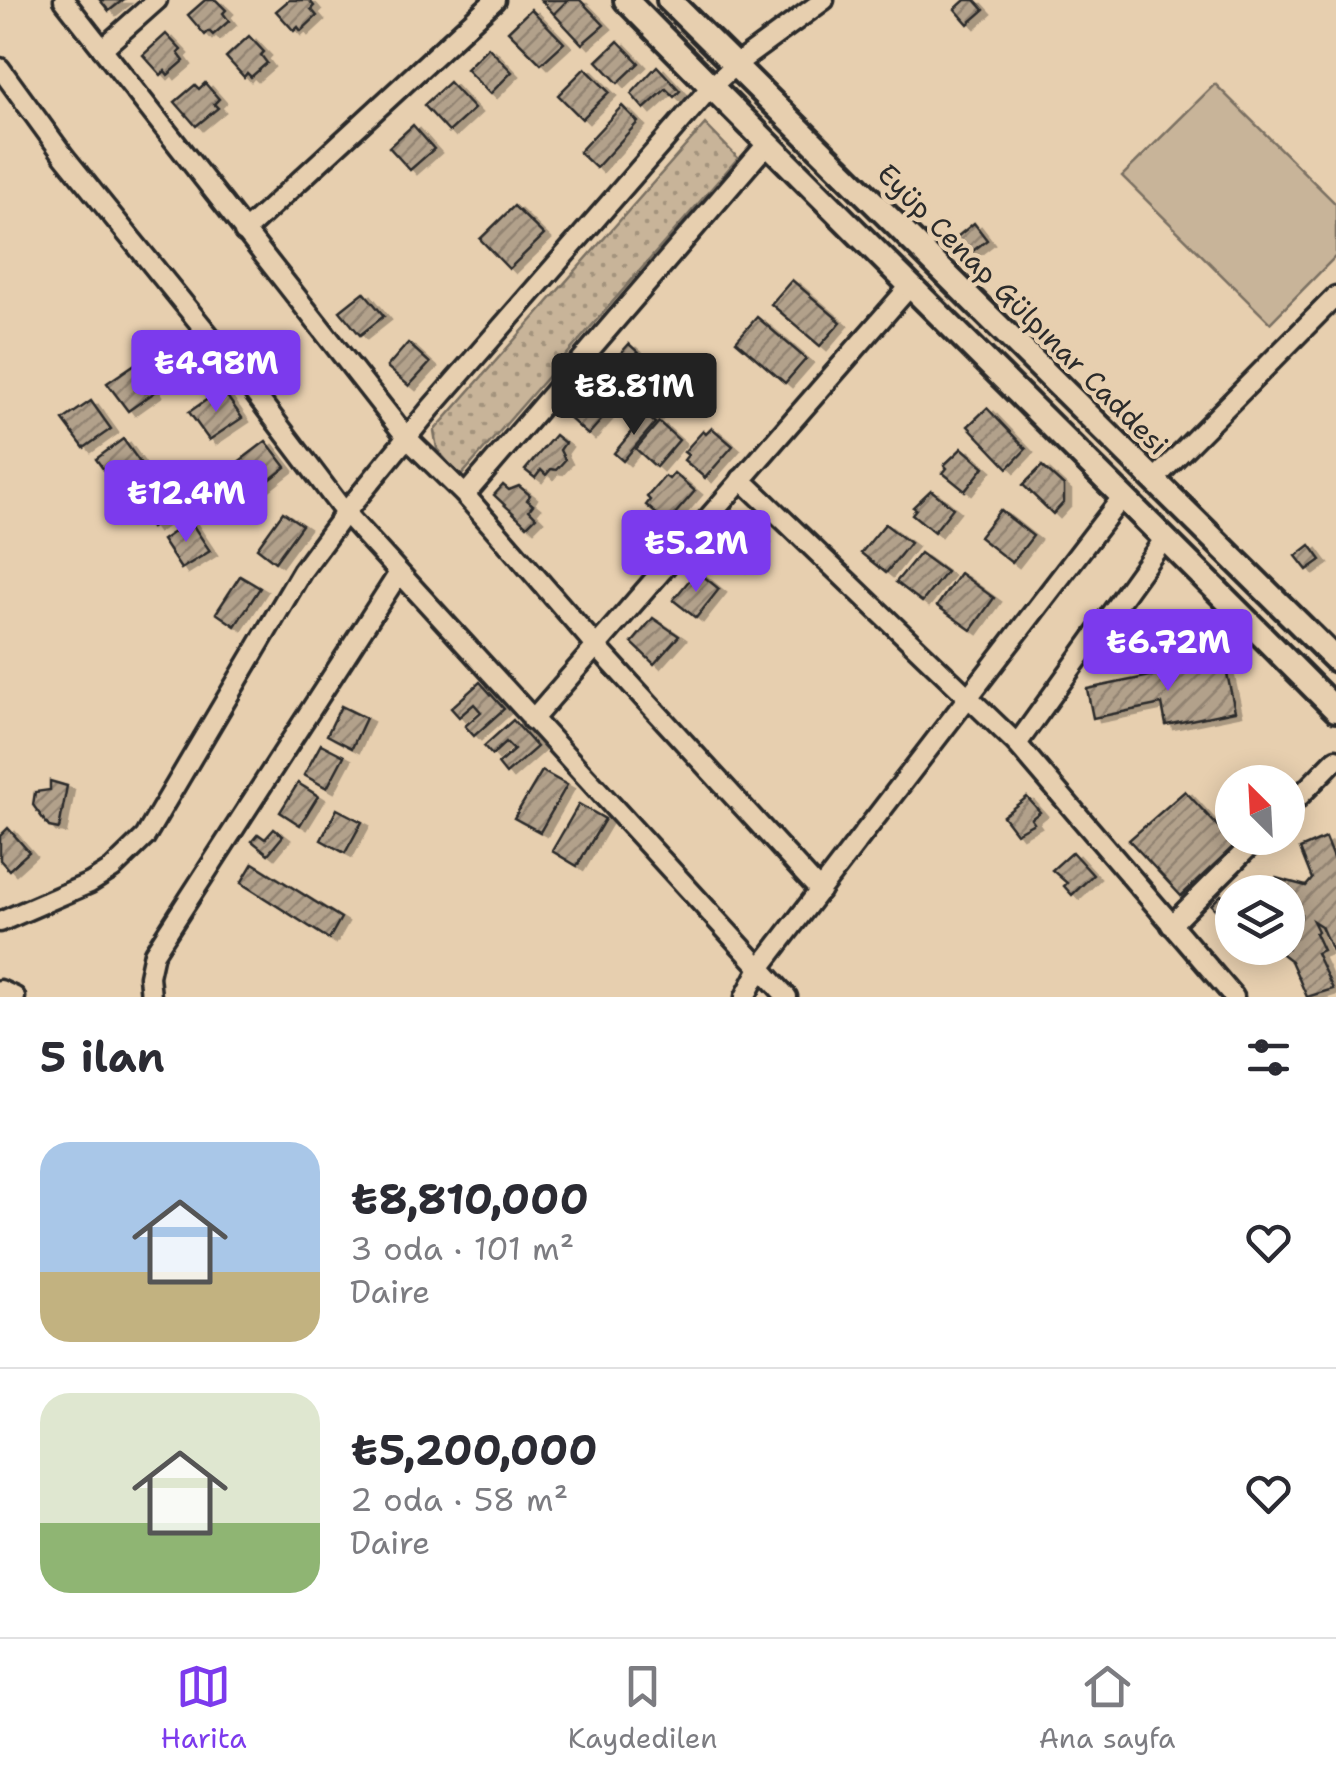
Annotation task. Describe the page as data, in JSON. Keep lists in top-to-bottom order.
{
  "streets": {
    "main road": ["Eyüp Cenap Gülpınar Caddesi"]
  },
  "north": "top left",
  "page": {
    "price": [
      "₺4.98M",
      "₺8.81M",
      "₺12.4M",
      "₺5.2M",
      "₺6.72M"
    ],
    "heading": "5 ilan",
    "list": [
      {
        "name": "₺8,810,000",
        "note": "3 oda · 101 m² · Daire"
      },
      {
        "name": "₺5,200,000",
        "note": "2 oda · 58 m² · Daire"
      }
    ],
    "tabs": ["Harita", "Kaydedilen", "Ana sayfa"]
  }
}
